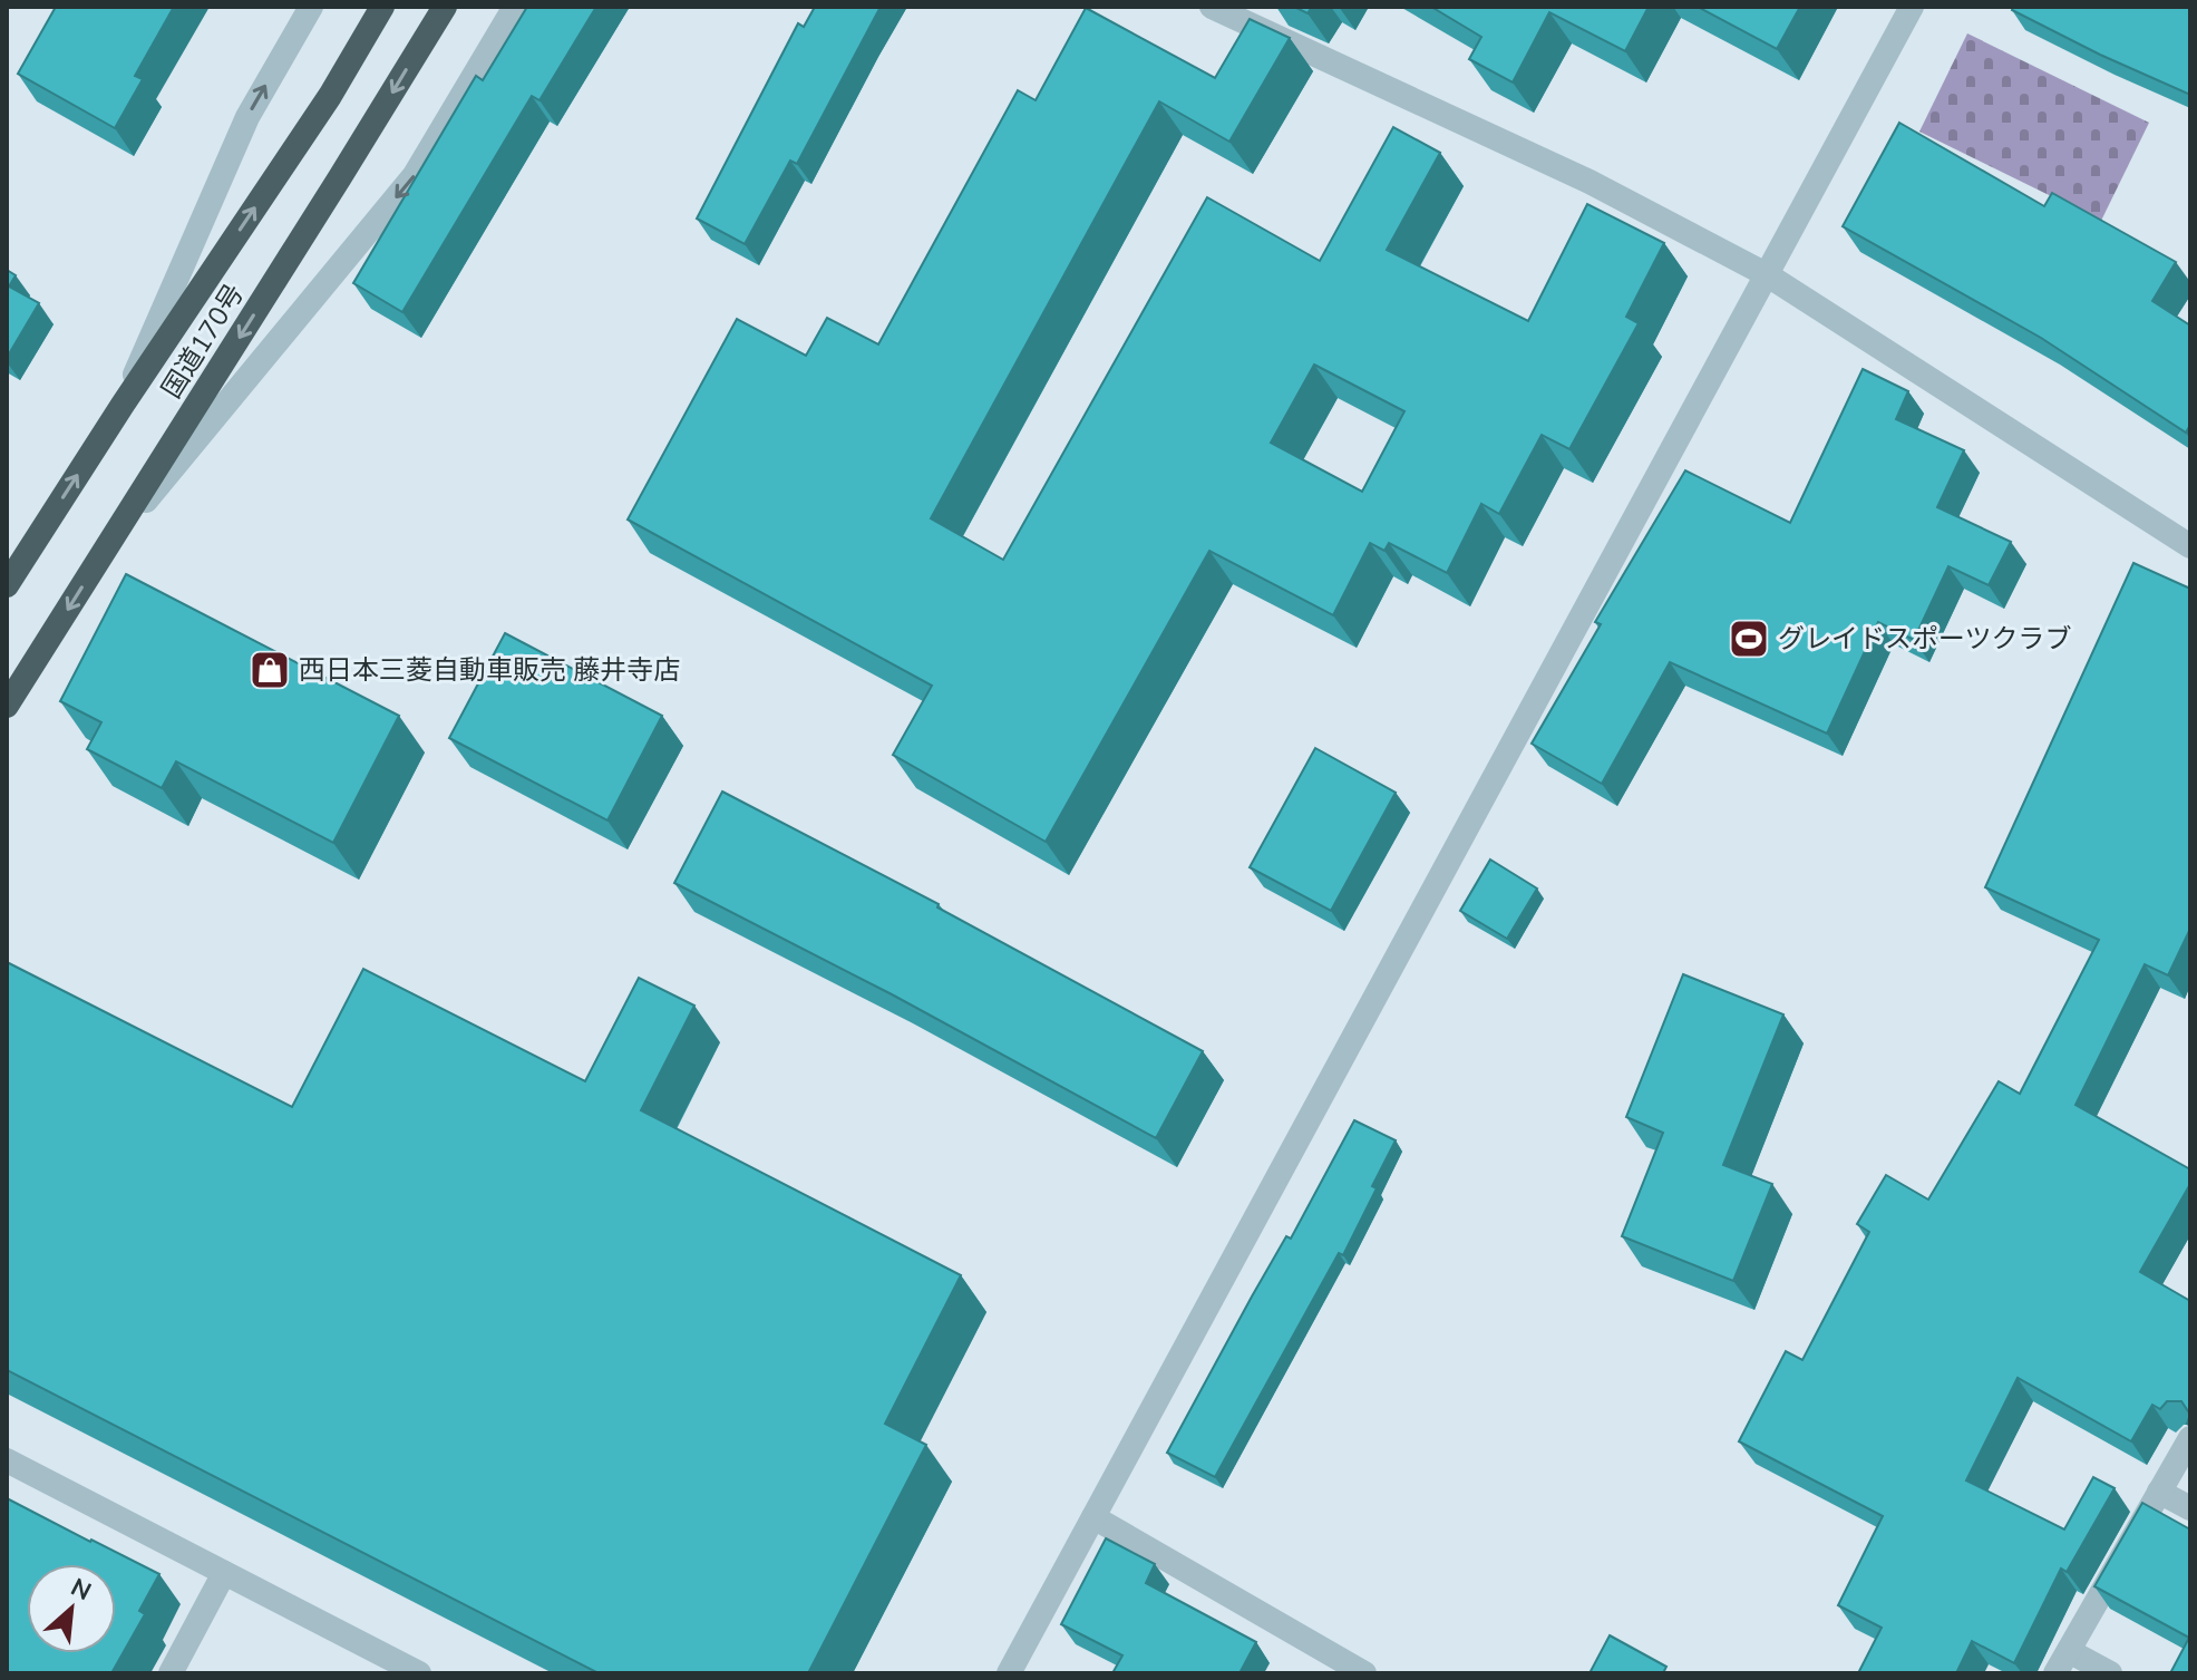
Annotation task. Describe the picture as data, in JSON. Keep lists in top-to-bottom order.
{
  "streets": {
    "highway": ["国道170号"]
  },
  "places": {
    "sports": ["グレイドスポーツクラブ"],
    "shop": ["西日本三菱自動車販売 藤井寺店"]
  },
  "north": "top right"
}
